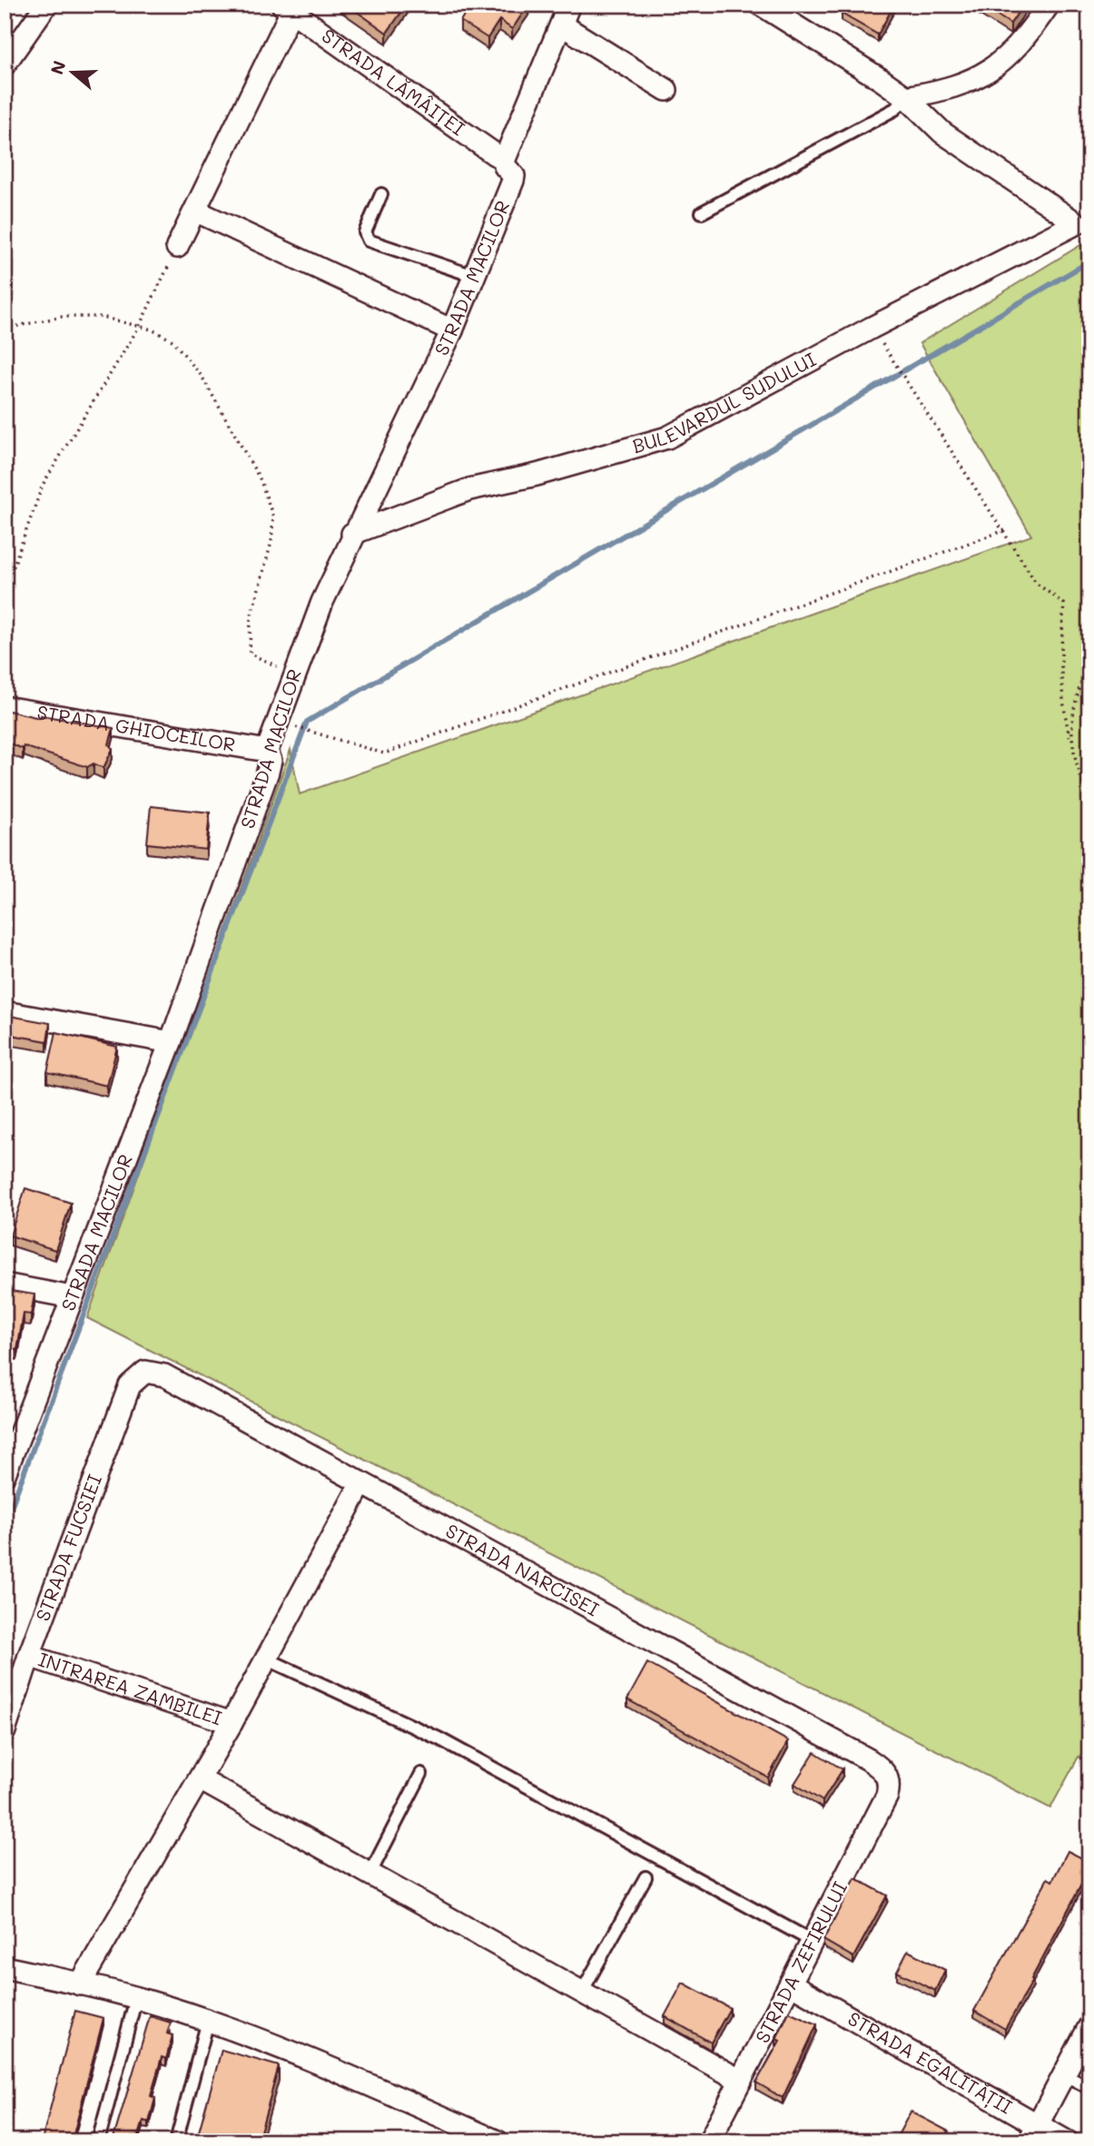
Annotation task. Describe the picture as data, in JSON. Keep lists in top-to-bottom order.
{
  "streets": {
    "street": [
      "STRADA LĂMÂIȚEI",
      "STRADA MACILOR",
      "BULEVARDUL SUDULUI",
      "STRADA GHIOCEILOR",
      "STRADA FUCSIEI",
      "STRADA NARCISEI",
      "INTRAREA ZAMBILEI",
      "STRADA ZEFIRULUI",
      "STRADA EGALITĂȚII"
    ]
  },
  "crossings": [
    ["STRADA LĂMÂIȚEI", "STRADA MACILOR"],
    ["STRADA MACILOR", "BULEVARDUL SUDULUI"],
    ["STRADA MACILOR", "STRADA GHIOCEILOR"],
    ["STRADA FUCSIEI", "STRADA NARCISEI"],
    ["STRADA FUCSIEI", "INTRAREA ZAMBILEI"],
    ["STRADA NARCISEI", "STRADA ZEFIRULUI"],
    ["STRADA ZEFIRULUI", "STRADA EGALITĂȚII"]
  ],
  "north": "left"
}
